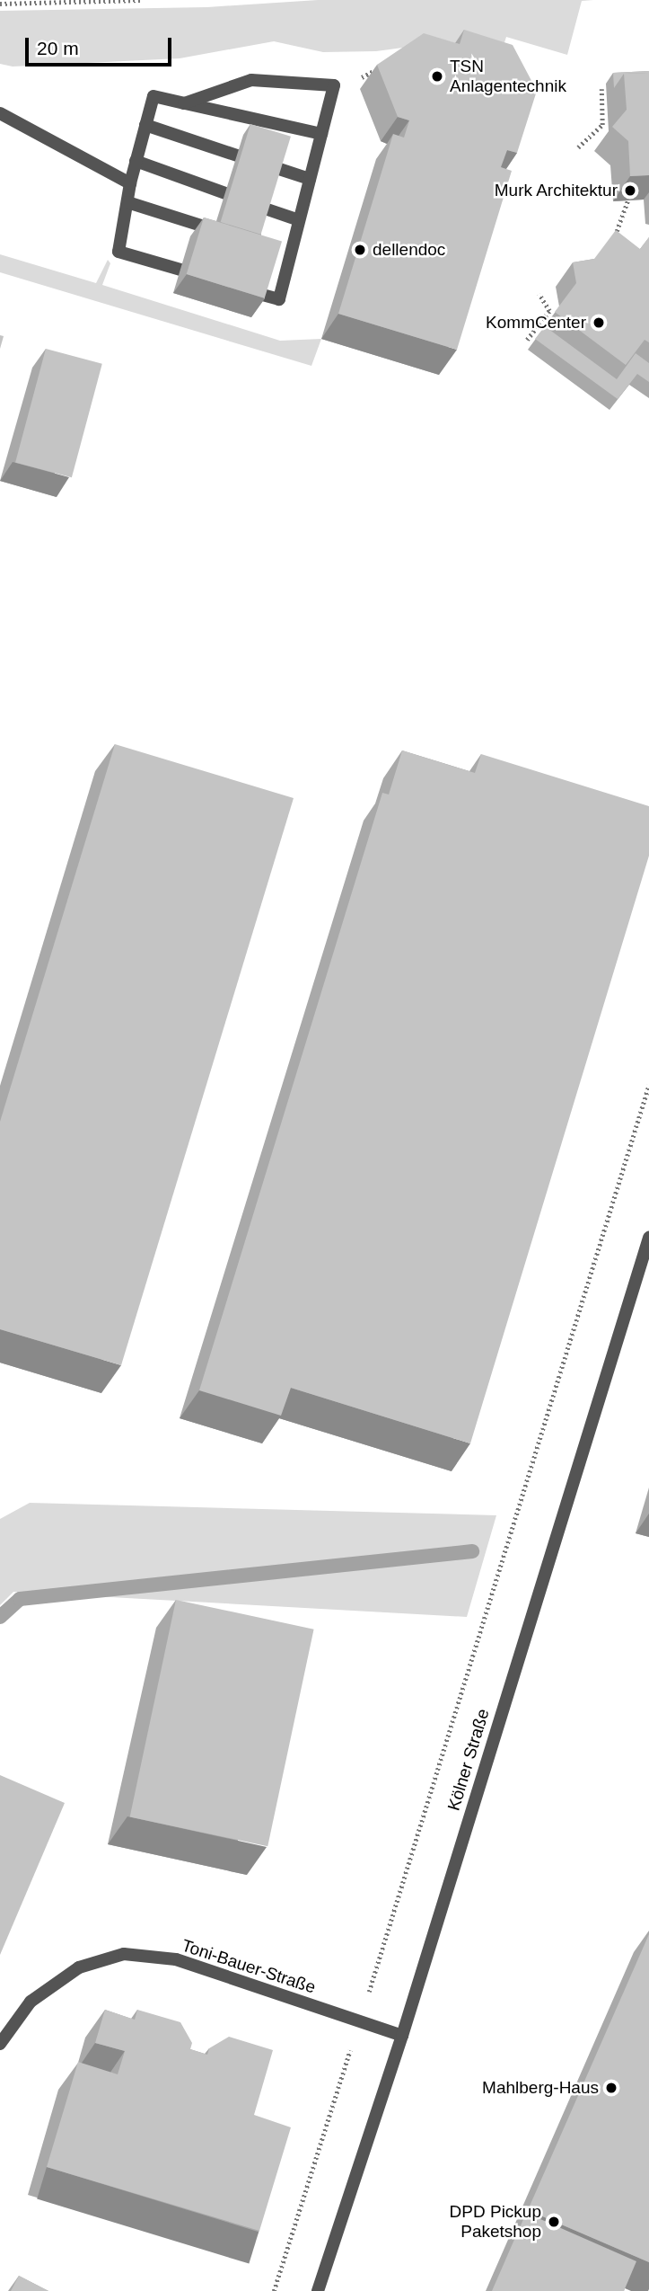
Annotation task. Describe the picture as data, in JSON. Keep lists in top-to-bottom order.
{
  "streets": {
    "street": ["Kölner Straße", "Toni-Bauer-Straße"]
  },
  "crossings": [
    ["Kölner Straße", "Toni-Bauer-Straße"]
  ],
  "places": [
    "TSN Anlagentechnik",
    "Murk Architektur",
    "dellendoc",
    "KommCenter",
    "Mahlberg-Haus",
    "DPD Pickup Paketshop"
  ],
  "scale_bar": "20 m"
}
